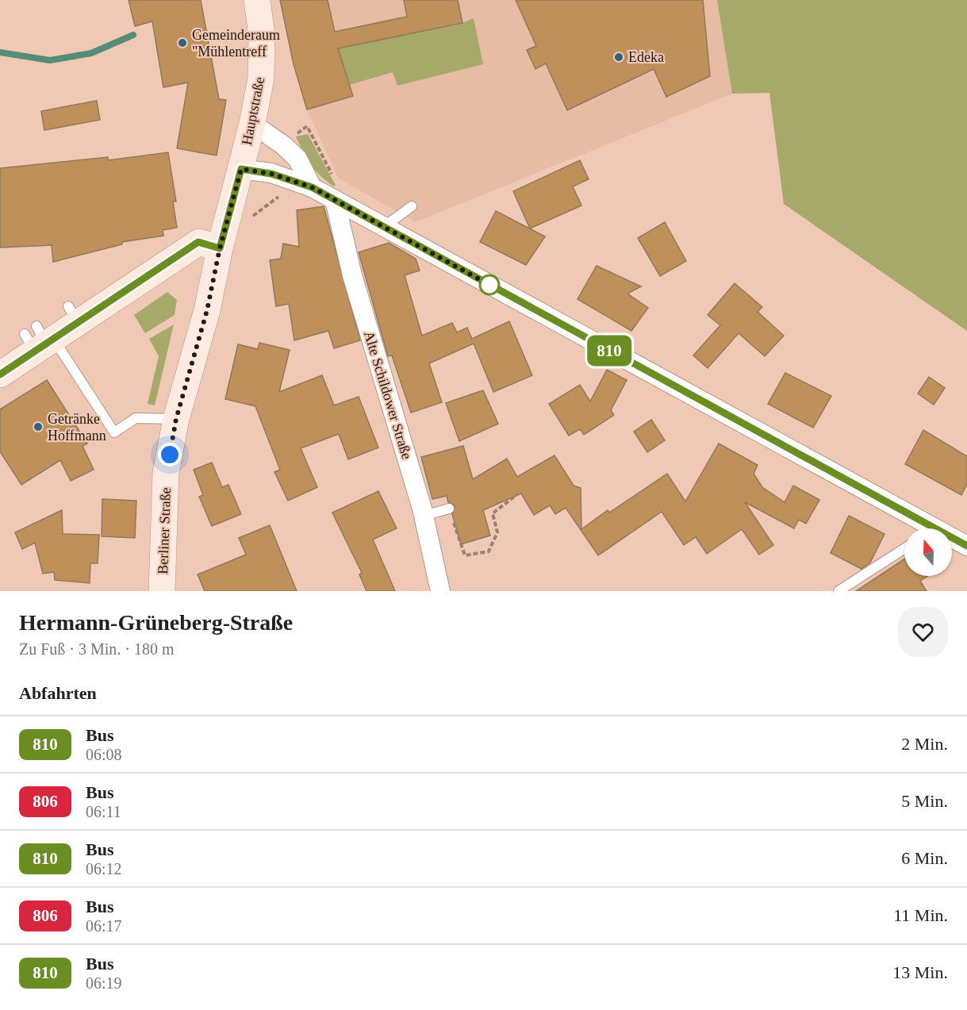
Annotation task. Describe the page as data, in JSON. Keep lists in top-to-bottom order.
{
  "streets": {
    "main road": ["Hauptstraße", "Berliner Straße"],
    "street": ["Alte Schildower Straße"]
  },
  "crossings": [
    ["Hauptstraße", "Berliner Straße"]
  ],
  "places": ["Gemeinderaum \"Mühlentreff", "Edeka", "Getränke Hoffmann"],
  "lines": ["bus line 810"],
  "north": "top",
  "page": {
    "on_map": "810",
    "heading": [
      ["Hermann-Grüneberg-Straße", "Zu Fuß · 3 Min. · 180 m"],
      "Abfahrten"
    ],
    "list": [
      {
        "mark": "810",
        "name": "Bus",
        "note": "06:08",
        "value": "2 Min."
      },
      {
        "mark": "806",
        "name": "Bus",
        "note": "06:11",
        "value": "5 Min."
      },
      {
        "mark": "810",
        "name": "Bus",
        "note": "06:12",
        "value": "6 Min."
      },
      {
        "mark": "806",
        "name": "Bus",
        "note": "06:17",
        "value": "11 Min."
      },
      {
        "mark": "810",
        "name": "Bus",
        "note": "06:19",
        "value": "13 Min."
      }
    ]
  }
}
